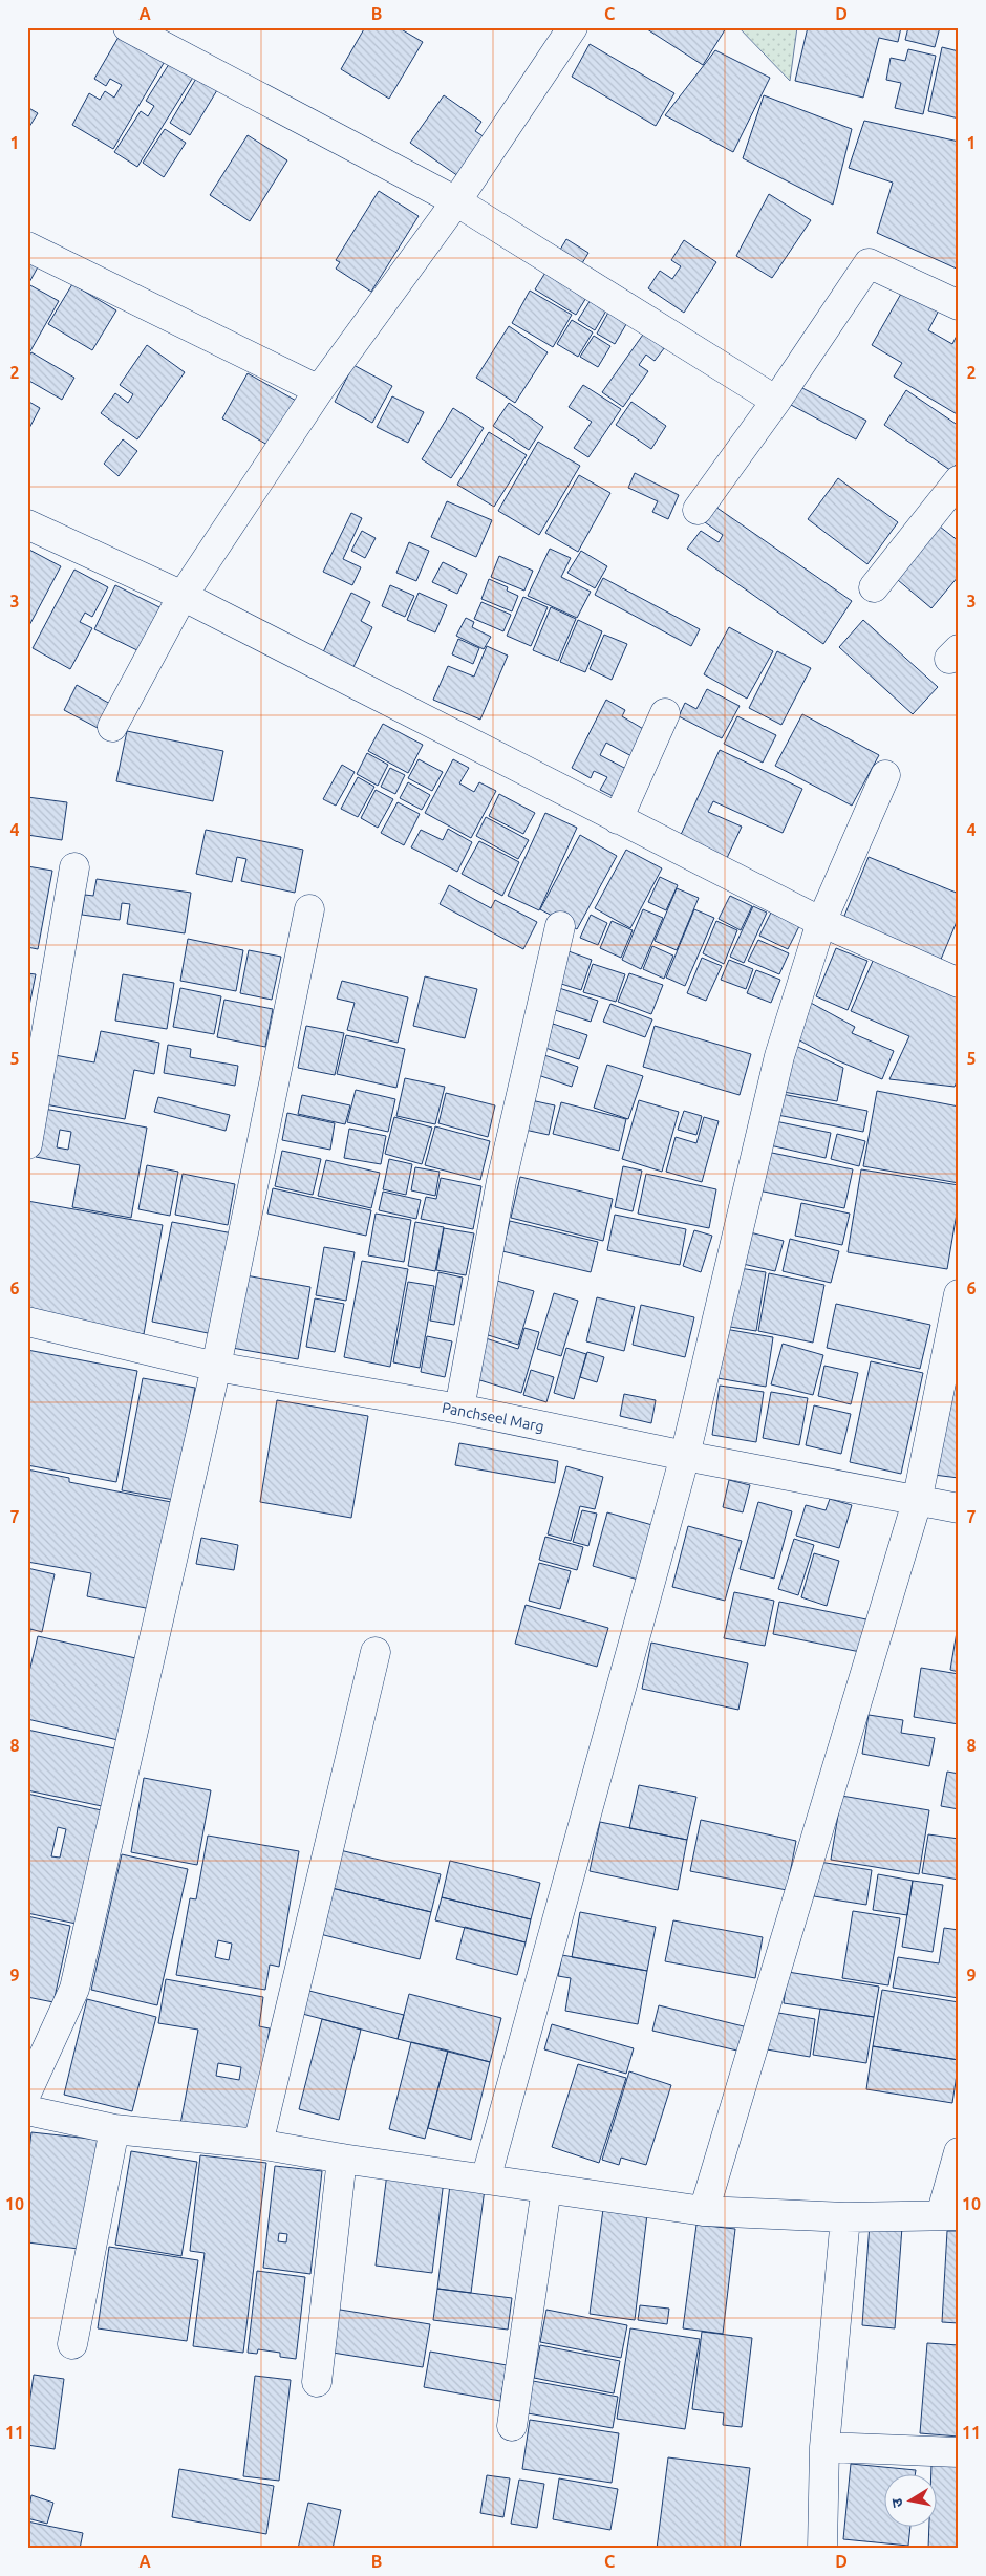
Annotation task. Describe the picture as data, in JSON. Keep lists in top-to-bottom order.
{
  "streets": {
    "street": ["Panchseel Marg"]
  },
  "north": "left",
  "grid": {
    "columns": [
      "A",
      "B",
      "C",
      "D"
    ],
    "rows": [
      "1",
      "2",
      "3",
      "4",
      "5",
      "6",
      "7",
      "8",
      "9",
      "10",
      "11"
    ]
  }
}
